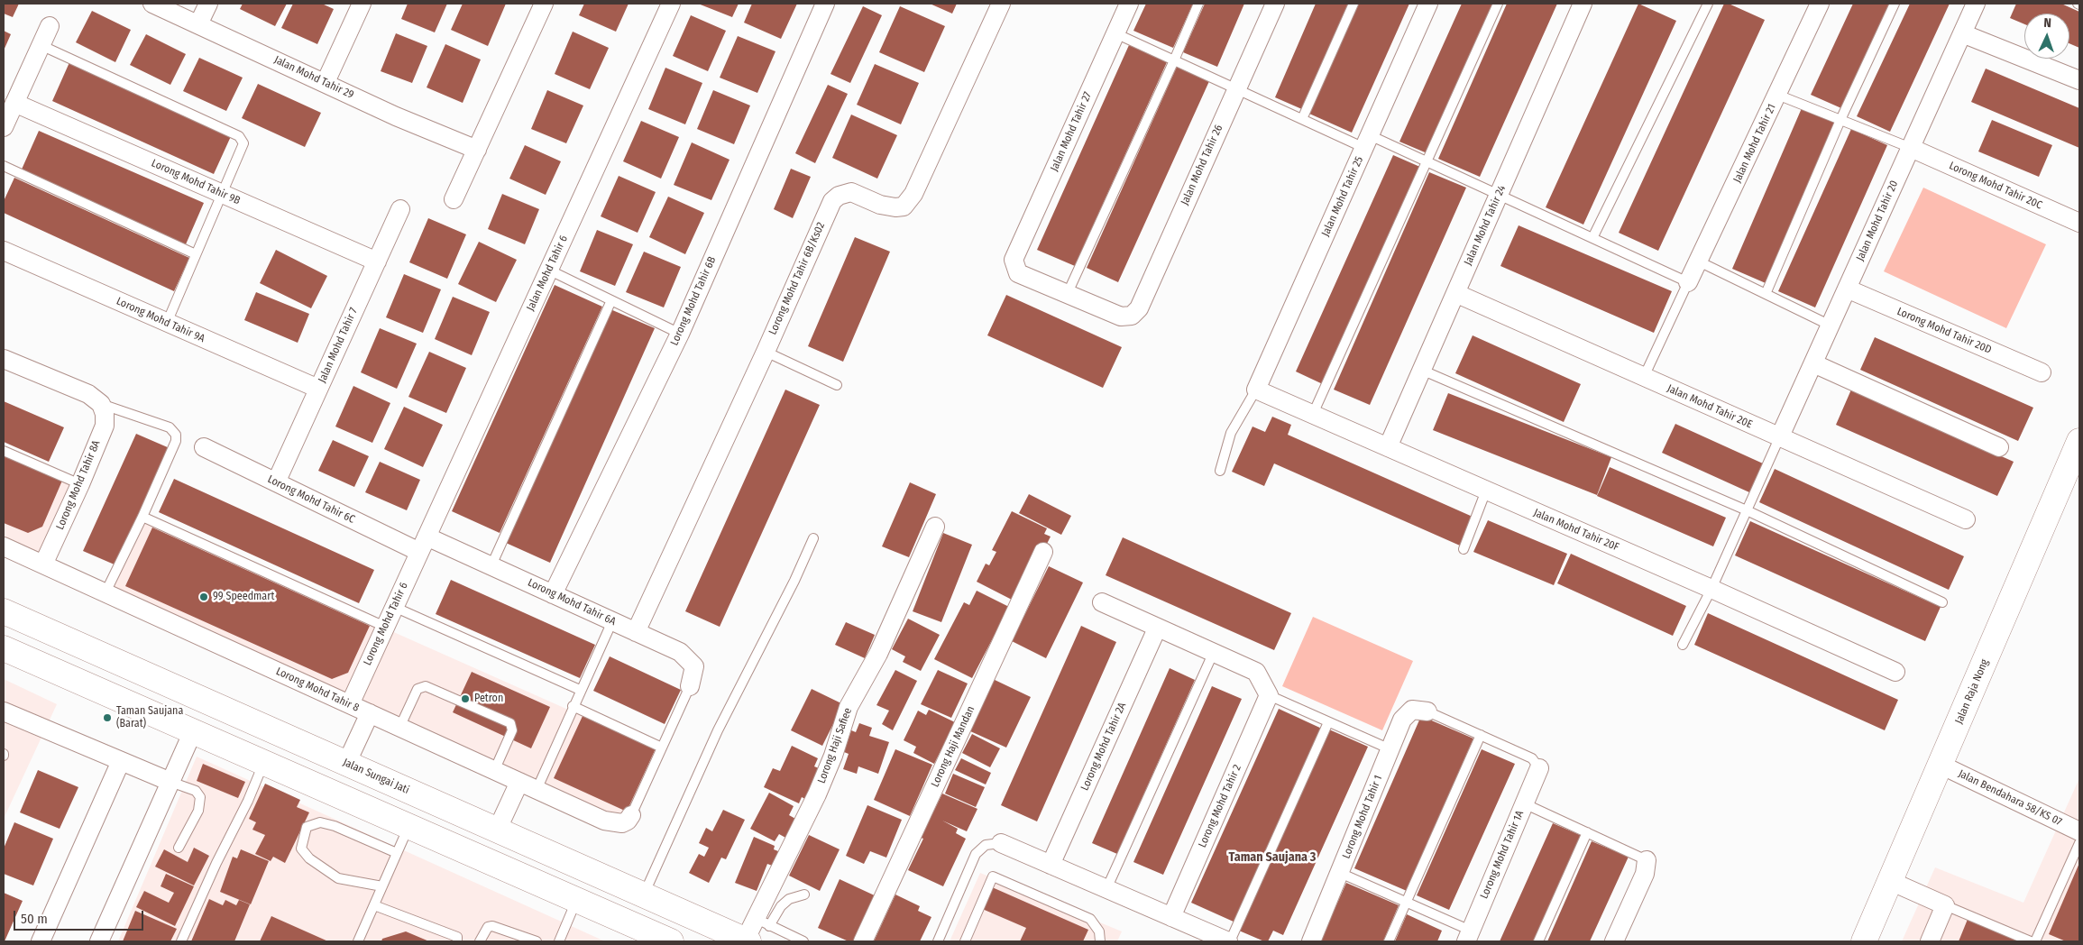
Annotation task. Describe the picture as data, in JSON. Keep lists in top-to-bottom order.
{
  "streets": {
    "main road": ["Jalan Raja Nong", "Jalan Sungai Jati"],
    "street": [
      "Jalan Mohd Tahir 29",
      "Jalan Mohd Tahir 27",
      "Jalan Mohd Tahir 21",
      "Jalan Mohd Tahir 26",
      "Lorong Mohd Tahir 9B",
      "Lorong Mohd Tahir 20C",
      "Jalan Mohd Tahir 25",
      "Jalan Mohd Tahir 20",
      "Jalan Mohd Tahir 24",
      "Jalan Mohd Tahir 6",
      "Lorong Mohd Tahir 6B/Ks02",
      "Lorong Mohd Tahir 6B",
      "Lorong Mohd Tahir 9A",
      "Lorong Mohd Tahir 20D",
      "Jalan Mohd Tahir 7",
      "Jalan Mohd Tahir 20E",
      "Lorong Mohd Tahir 8A",
      "Lorong Mohd Tahir 6C",
      "Jalan Mohd Tahir 20F",
      "Lorong Mohd Tahir 6A",
      "Lorong Mohd Tahir 6",
      "Lorong Mohd Tahir 8",
      "Lorong Haji Safiee",
      "Lorong Haji Mandan",
      "Lorong Mohd Tahir 2A",
      "Jalan Bendahara 58/KS 07",
      "Lorong Mohd Tahir 2",
      "Lorong Mohd Tahir 1",
      "Lorong Mohd Tahir 1A"
    ]
  },
  "crossings": [
    ["Jalan Mohd Tahir 27", "Jalan Mohd Tahir 26"],
    ["Lorong Mohd Tahir 9B", "Jalan Mohd Tahir 7"],
    ["Lorong Mohd Tahir 20C", "Jalan Mohd Tahir 20"],
    ["Jalan Mohd Tahir 25", "Jalan Mohd Tahir 20F"],
    ["Jalan Mohd Tahir 20", "Lorong Mohd Tahir 20D"],
    ["Jalan Mohd Tahir 20", "Jalan Mohd Tahir 20E"],
    ["Jalan Mohd Tahir 24", "Jalan Mohd Tahir 20E"],
    ["Jalan Mohd Tahir 24", "Jalan Mohd Tahir 20F"],
    ["Jalan Mohd Tahir 6", "Lorong Mohd Tahir 6C"],
    ["Jalan Mohd Tahir 6", "Lorong Mohd Tahir 6A"],
    ["Jalan Mohd Tahir 6", "Lorong Mohd Tahir 6"],
    ["Lorong Mohd Tahir 6B/Ks02", "Lorong Mohd Tahir 6A"],
    ["Lorong Mohd Tahir 6B", "Lorong Mohd Tahir 6A"],
    ["Lorong Mohd Tahir 9A", "Jalan Mohd Tahir 7"],
    ["Jalan Mohd Tahir 7", "Lorong Mohd Tahir 6C"],
    ["Lorong Mohd Tahir 8A", "Lorong Mohd Tahir 8"],
    ["Lorong Mohd Tahir 6C", "Lorong Mohd Tahir 6A"],
    ["Lorong Mohd Tahir 6C", "Lorong Mohd Tahir 6"],
    ["Lorong Mohd Tahir 6A", "Lorong Mohd Tahir 6"],
    ["Lorong Mohd Tahir 6", "Lorong Mohd Tahir 8"],
    ["Jalan Raja Nong", "Jalan Bendahara 58/KS 07"],
    ["Lorong Haji Safiee", "Jalan Sungai Jati"]
  ],
  "districts": ["Taman Saujana 3"],
  "places": ["99 Speedmart", "Petron", "Taman Saujana (Barat)"],
  "scale_bar": "50 m",
  "north": "top"
}
